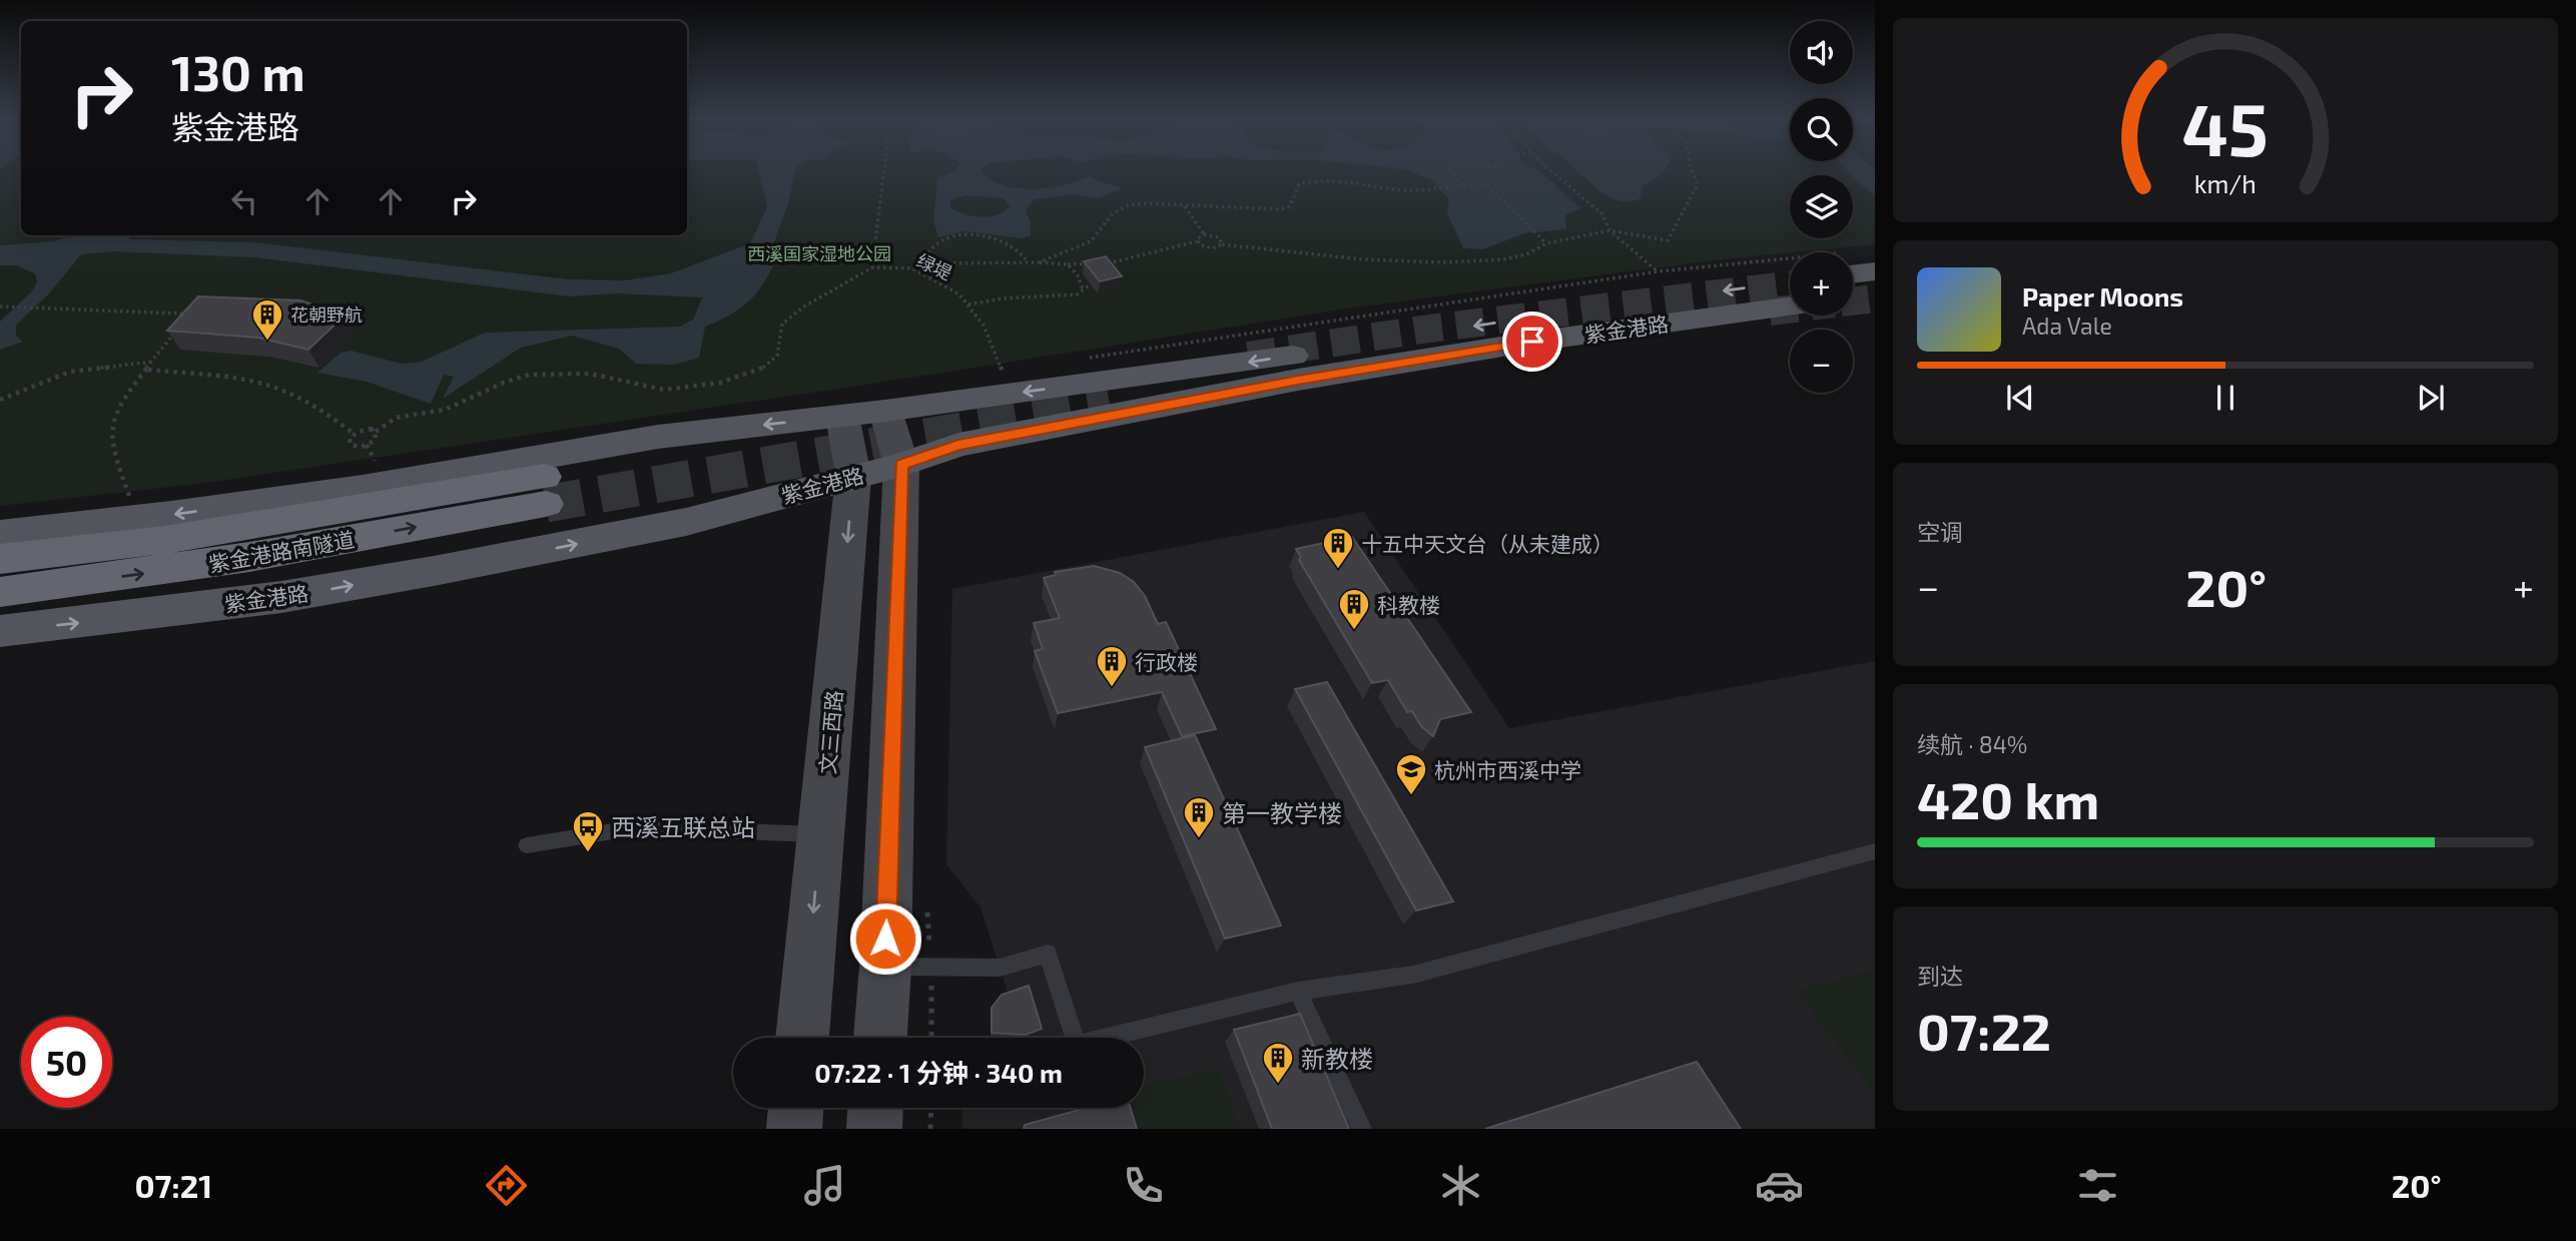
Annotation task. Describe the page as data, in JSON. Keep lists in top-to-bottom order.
{
  "streets": {
    "highway": ["紫金港路南隧道"],
    "main road": ["紫金港路", "文三西路"],
    "path": ["绿堤"]
  },
  "crossings": [
    ["紫金港路", "文三西路"]
  ],
  "parks": ["西溪国家湿地公园"],
  "places": {
    "building": [
      "花朝野航",
      "十五中天文台（从未建成）",
      "科教楼",
      "行政楼",
      "第一教学楼",
      "新教楼"
    ],
    "school or university": ["杭州市西溪中学"],
    "bus stop": ["西溪五联总站"]
  },
  "page": {
    "map_buttons": ["+", "−"],
    "turn": ["130 m", "紫金港路"],
    "song": ["Paper Moons", "Ada Vale"],
    "tile": [
      "空调",
      ["续航 · 84%", "420 km"],
      ["到达", "07:22"]
    ],
    "heat": ["−", "20°", "+"],
    "limit": "50",
    "trip": "07:22 · 1 分钟 · 340 m",
    "tabs": ["07:21", "20°"],
    "gauge": ["45", "km/h"]
  }
}
